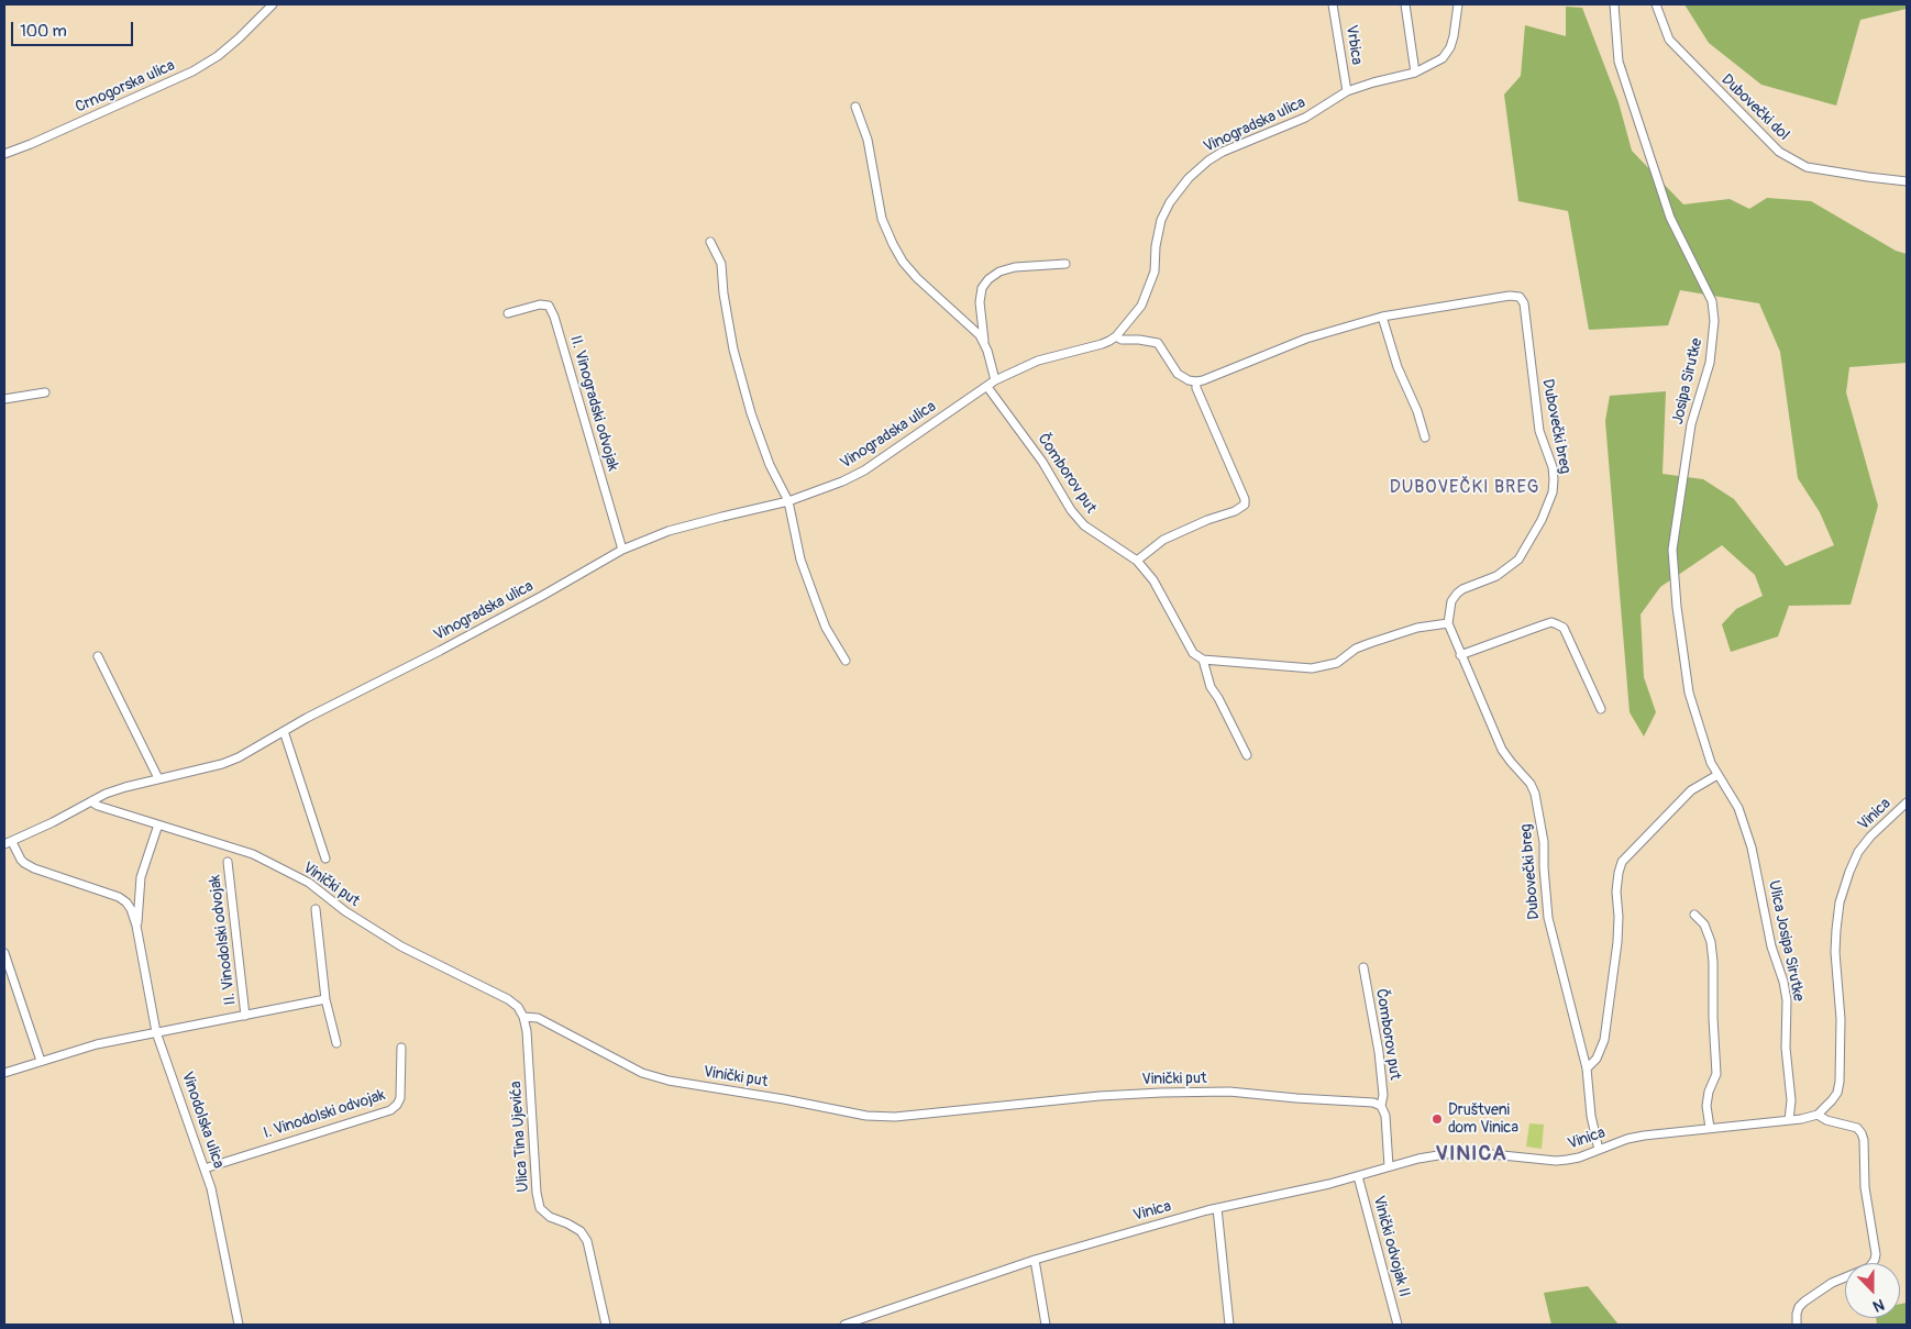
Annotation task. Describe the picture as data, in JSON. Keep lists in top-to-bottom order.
{
  "streets": {
    "street": [
      "Vrbica",
      "Crnogorska ulica",
      "Dubovečki dol",
      "Vinogradska ulica",
      "Josipa Sirutke",
      "II. Vinogradski odvojak",
      "Dubovečki breg",
      "Čomborov put",
      "Vinica",
      "Vinički put",
      "II. Vinodolski odvojak",
      "Ulica Josipa Sirutke",
      "I. Vinodolski odvojak",
      "Vinodolska ulica",
      "Ulica Tina Ujevića",
      "Vinički odvojak II"
    ]
  },
  "crossings": [
    ["Vrbica", "Vinogradska ulica"],
    ["Vinogradska ulica", "II. Vinogradski odvojak"],
    ["Vinogradska ulica", "Čomborov put"],
    ["Vinogradska ulica", "Vinički put"],
    ["Vinogradska ulica", "Vinodolska ulica"],
    ["Josipa Sirutke", "Ulica Josipa Sirutke"],
    ["Dubovečki breg", "Vinica"],
    ["Čomborov put", "Vinički put"],
    ["Vinica", "Ulica Josipa Sirutke"],
    ["Vinica", "Vinički odvojak II"],
    ["Vinički put", "Vinodolska ulica"],
    ["Vinički put", "Ulica Tina Ujevića"],
    ["II. Vinodolski odvojak", "Vinodolska ulica"],
    ["I. Vinodolski odvojak", "Vinodolska ulica"]
  ],
  "districts": ["DUBOVEČKI BREG", "VINICA"],
  "places": ["Društveni dom Vinica"],
  "scale_bar": "100 m",
  "north": "bottom"
}
